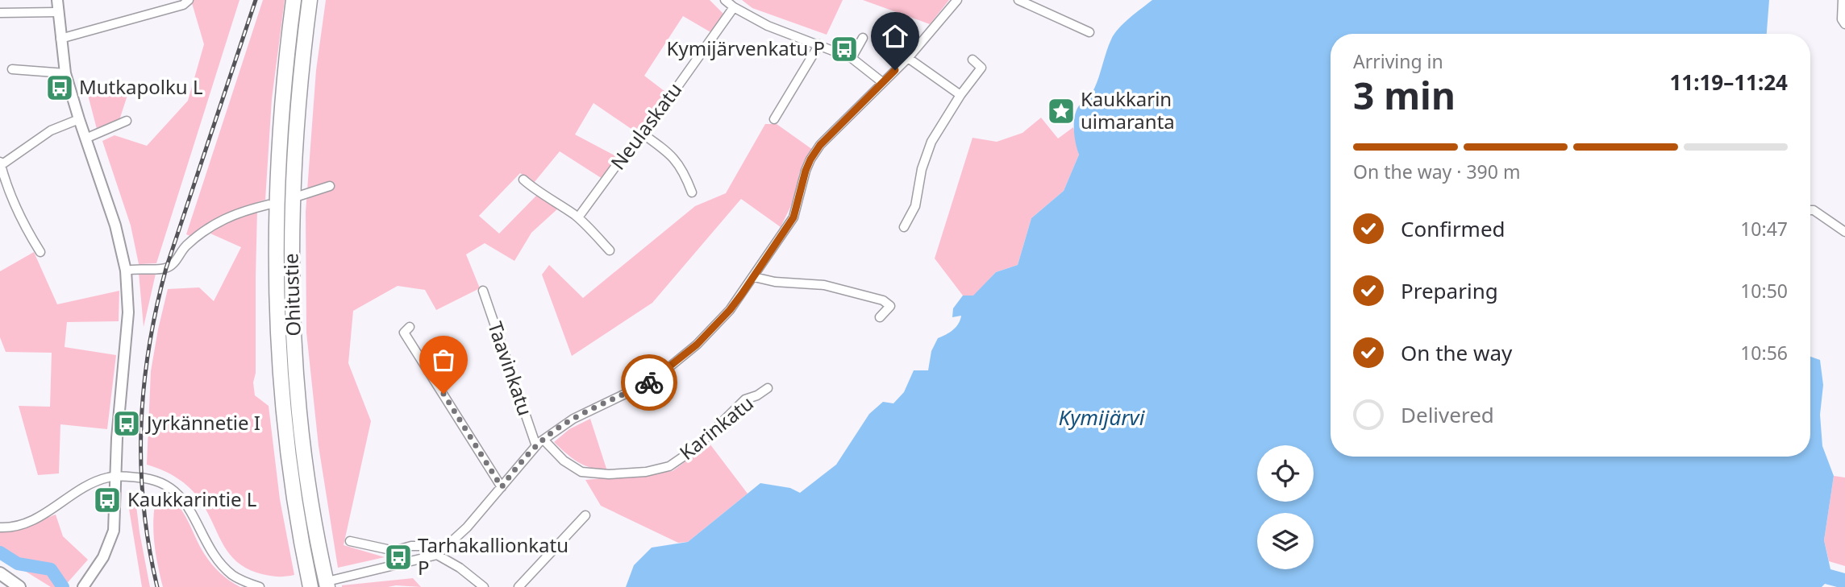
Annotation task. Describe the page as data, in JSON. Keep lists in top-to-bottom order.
{
  "streets": {
    "highway": ["Ohitustie"],
    "street": ["Neulaskatu", "Taavinkatu", "Karinkatu"]
  },
  "water": ["Kymijärvi"],
  "places": {
    "bus stop": [
      "Kymijärvenkatu P",
      "Mutkapolku L",
      "Jyrkännetie I",
      "Kaukkarintie L",
      "Tarhakallionkatu P"
    ],
    "place": ["Kaukkarin uimaranta"]
  },
  "page": {
    "heading": ["3 min", "Arriving in", "11:19–11:24"],
    "bar": "On the way · 390 m",
    "list": [
      ["Confirmed", "10:47"],
      ["Preparing", "10:50"],
      ["On the way", "10:56"],
      "Delivered"
    ]
  }
}
